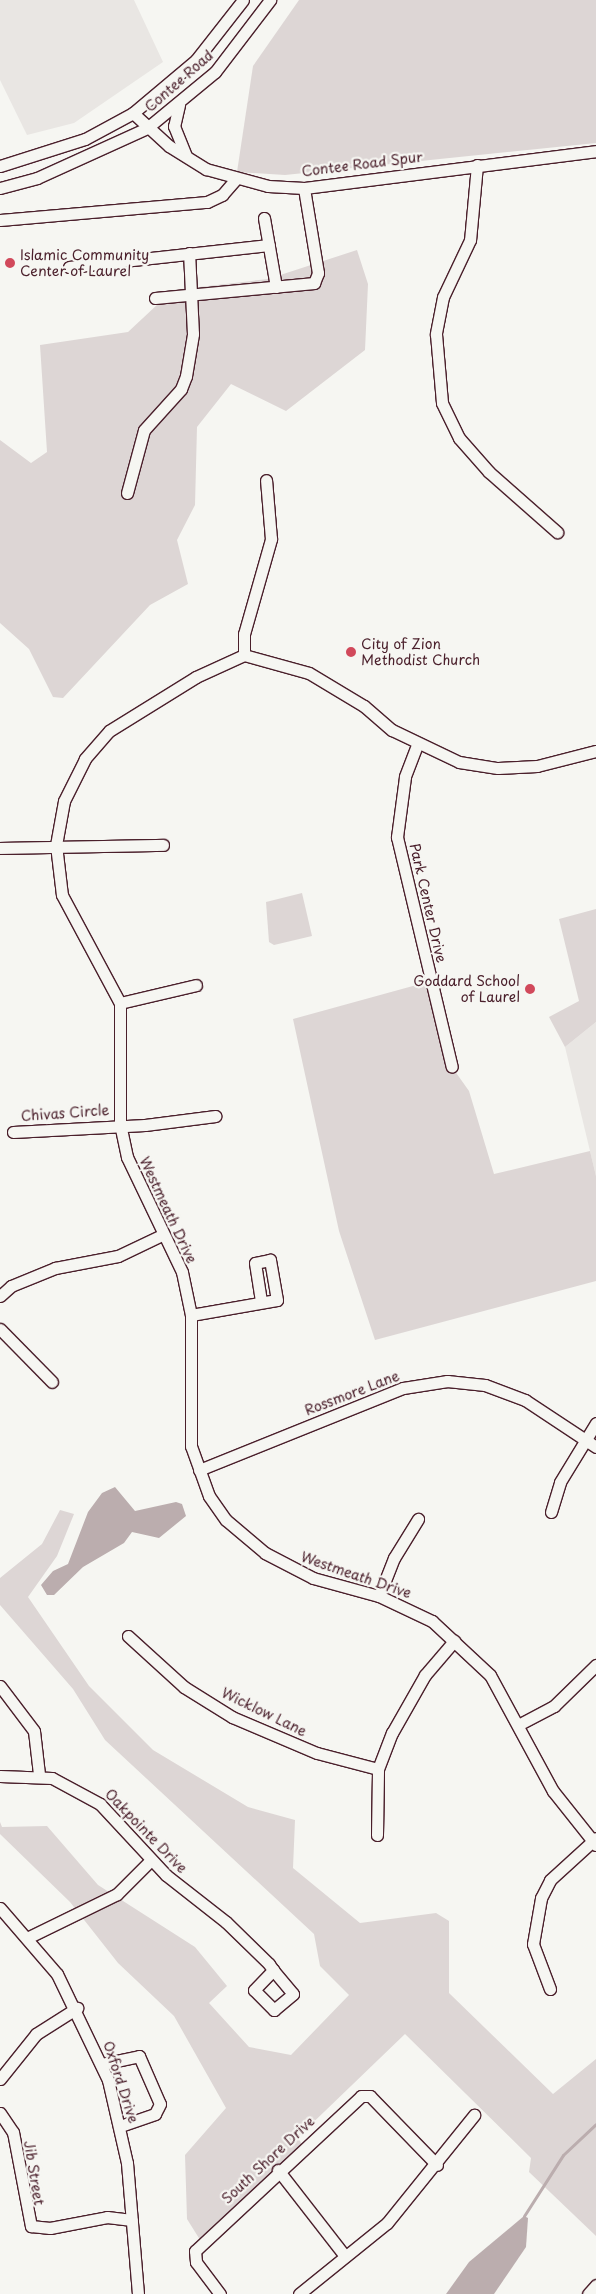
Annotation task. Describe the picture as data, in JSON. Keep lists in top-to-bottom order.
{
  "streets": {
    "street": [
      "Contee Road",
      "Contee Road Spur",
      "Park Center Drive",
      "Chivas Circle",
      "Westmeath Drive",
      "Rossmore Lane",
      "Wicklow Lane",
      "Oakpointe Drive",
      "Oxford Drive",
      "South Shore Drive",
      "Jib Street"
    ]
  },
  "crossings": [
    ["Contee Road", "Contee Road Spur"],
    ["Chivas Circle", "Westmeath Drive"],
    ["Westmeath Drive", "Rossmore Lane"],
    ["Oxford Drive", "Jib Street"]
  ],
  "places": ["Islamic Community Center of Laurel", "City of Zion Methodist Church", "Goddard School of Laurel"]
}
